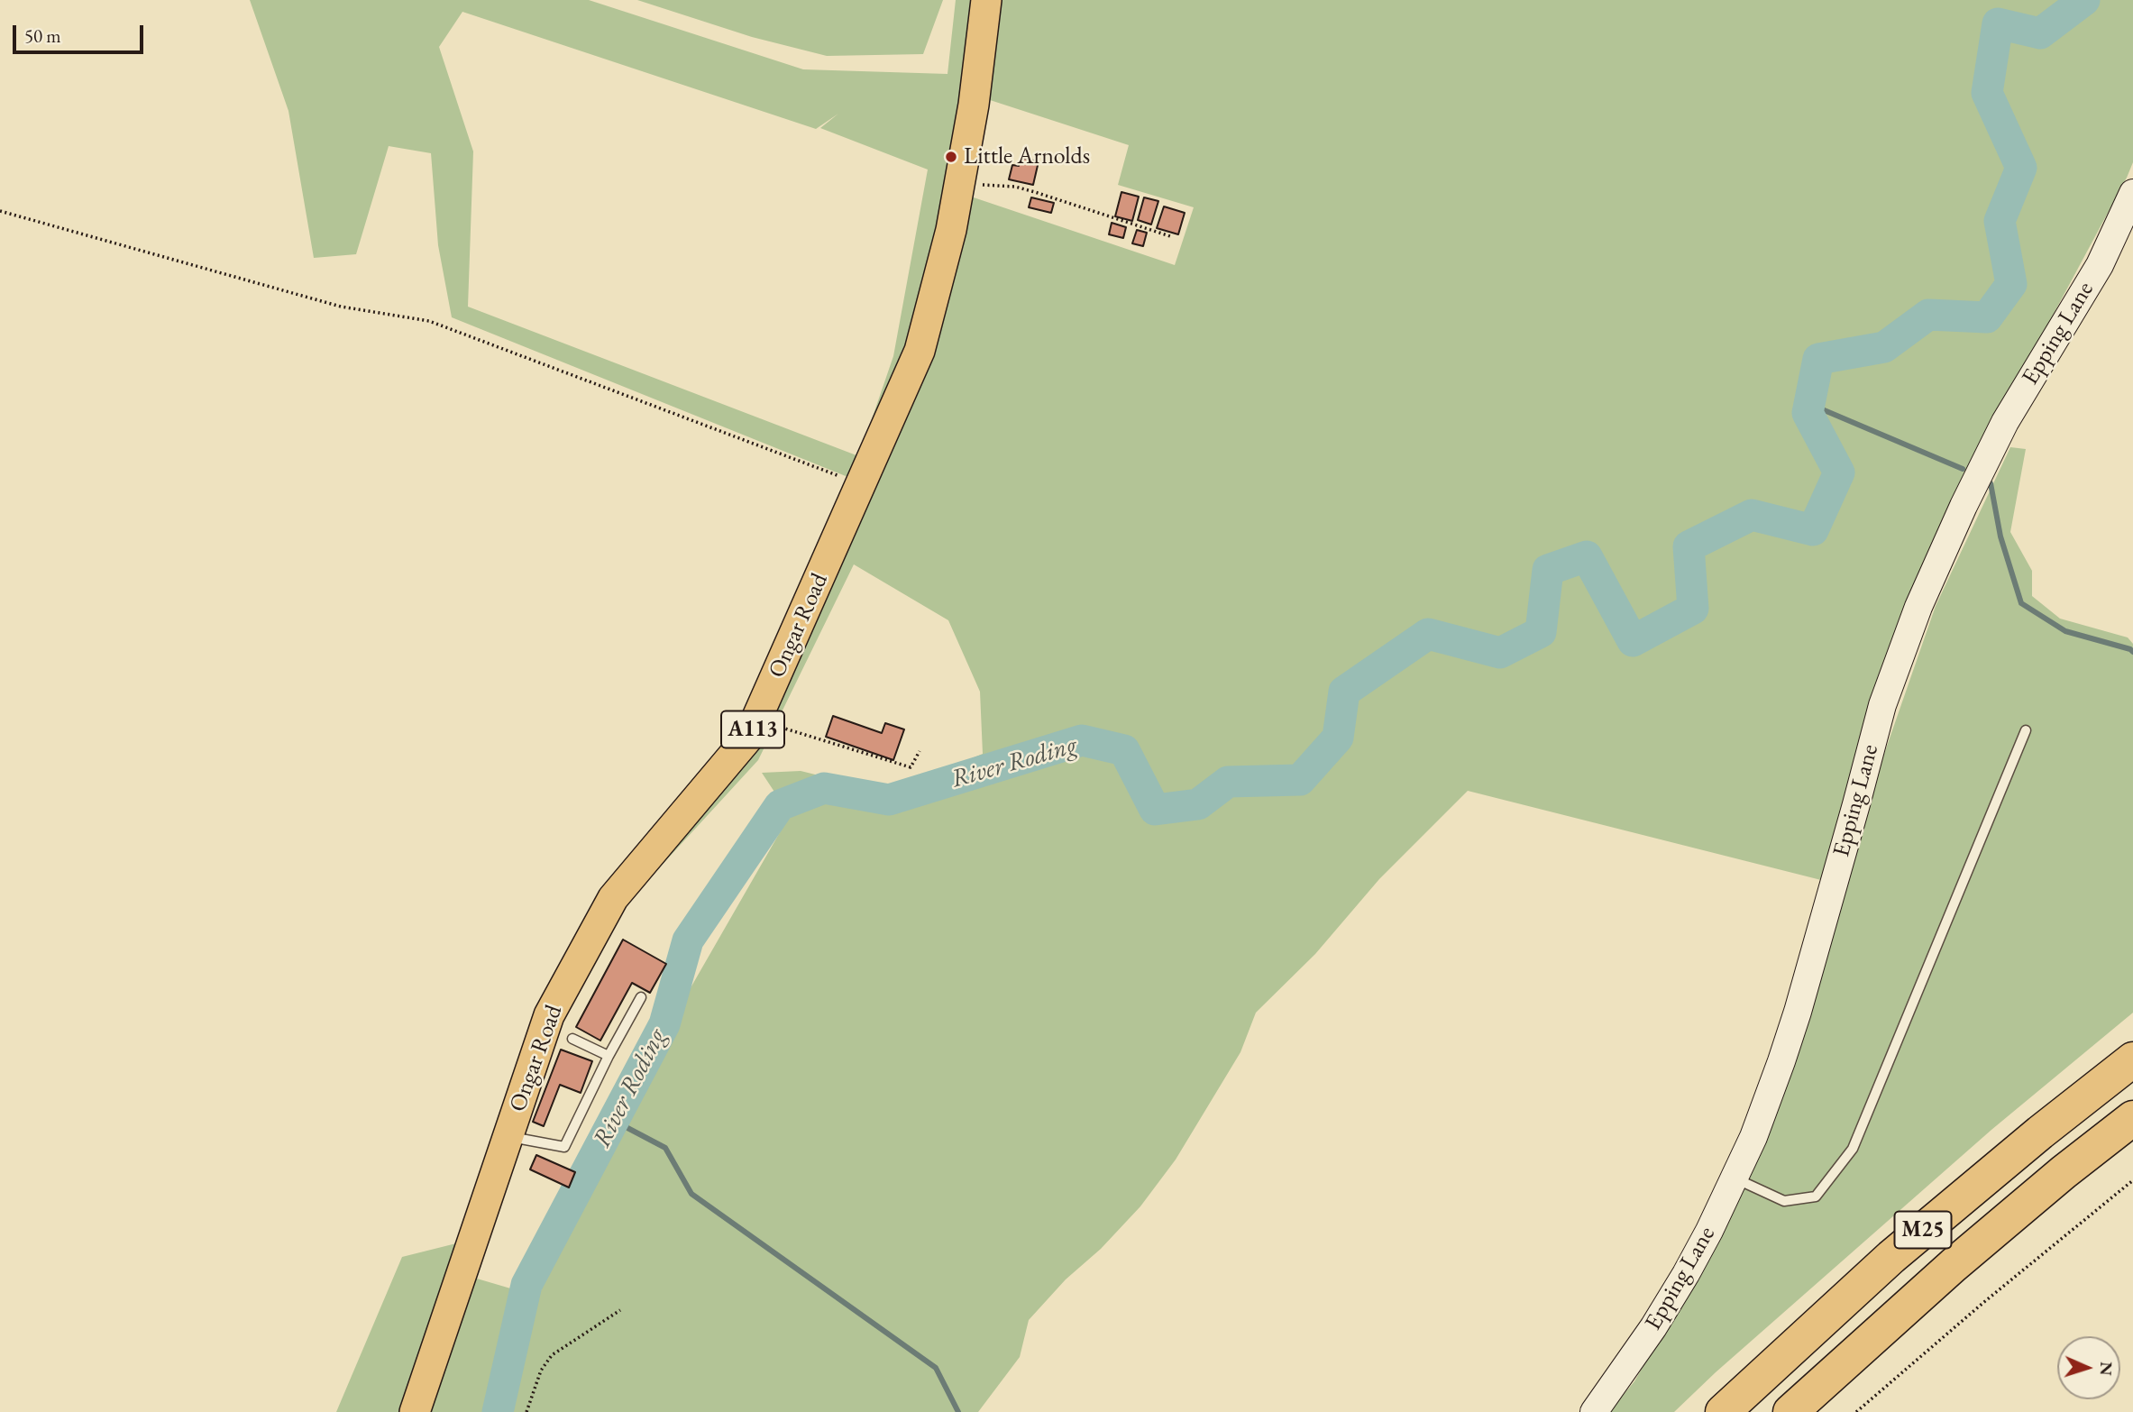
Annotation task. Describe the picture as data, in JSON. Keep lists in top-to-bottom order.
{
  "streets": {
    "highway": ["M25"],
    "main road": ["Ongar Road", "A113"],
    "street": ["Epping Lane"]
  },
  "water": ["River Roding"],
  "places": ["Little Arnolds"],
  "scale_bar": "50 m",
  "north": "right"
}
